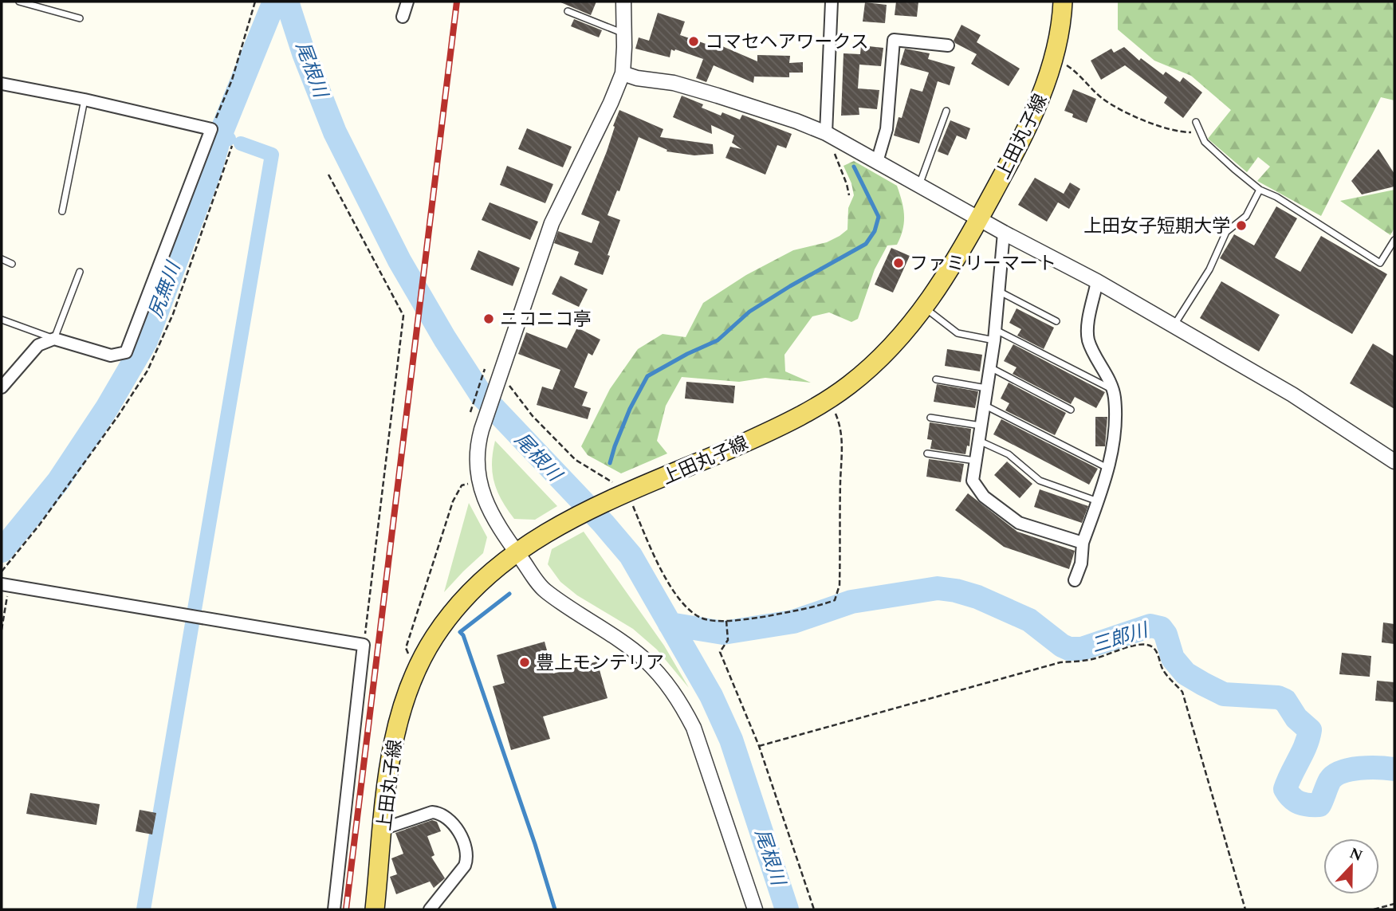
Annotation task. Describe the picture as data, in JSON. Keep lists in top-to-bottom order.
{
  "streets": {
    "main road": ["上田丸子線"]
  },
  "water": ["尾根川", "尻無川", "三郎川"],
  "places": [
    "コマセヘアワークス",
    "上田女子短期大学",
    "ファミリーマート",
    "ニコニコ亭",
    "豊上モンテリア"
  ],
  "north": "top"
}
